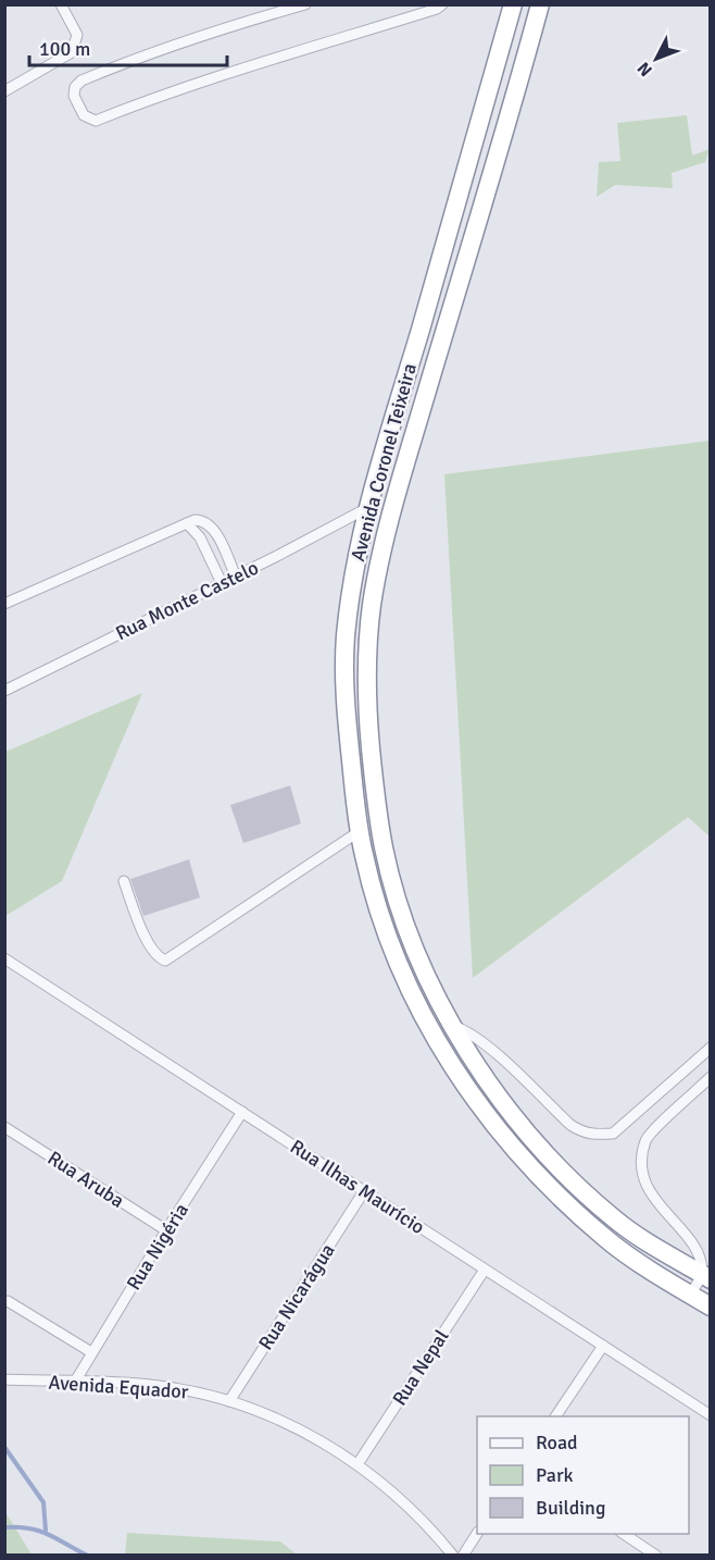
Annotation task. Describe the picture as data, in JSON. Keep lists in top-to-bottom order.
{
  "streets": {
    "highway": ["Avenida Coronel Teixeira"],
    "street": [
      "Rua Monte Castelo",
      "Rua Aruba",
      "Rua Ilhas Maurício",
      "Rua Nigéria",
      "Rua Nicarágua",
      "Rua Nepal",
      "Avenida Equador"
    ]
  },
  "crossings": [
    ["Avenida Coronel Teixeira", "Rua Monte Castelo"],
    ["Rua Aruba", "Rua Nigéria"],
    ["Rua Ilhas Maurício", "Rua Nigéria"],
    ["Rua Ilhas Maurício", "Rua Nicarágua"],
    ["Rua Ilhas Maurício", "Rua Nepal"],
    ["Rua Nigéria", "Avenida Equador"],
    ["Rua Nicarágua", "Avenida Equador"],
    ["Rua Nepal", "Avenida Equador"]
  ],
  "legend": ["Road", "Park", "Building"],
  "scale_bar": "100 m",
  "north": "bottom left"
}
